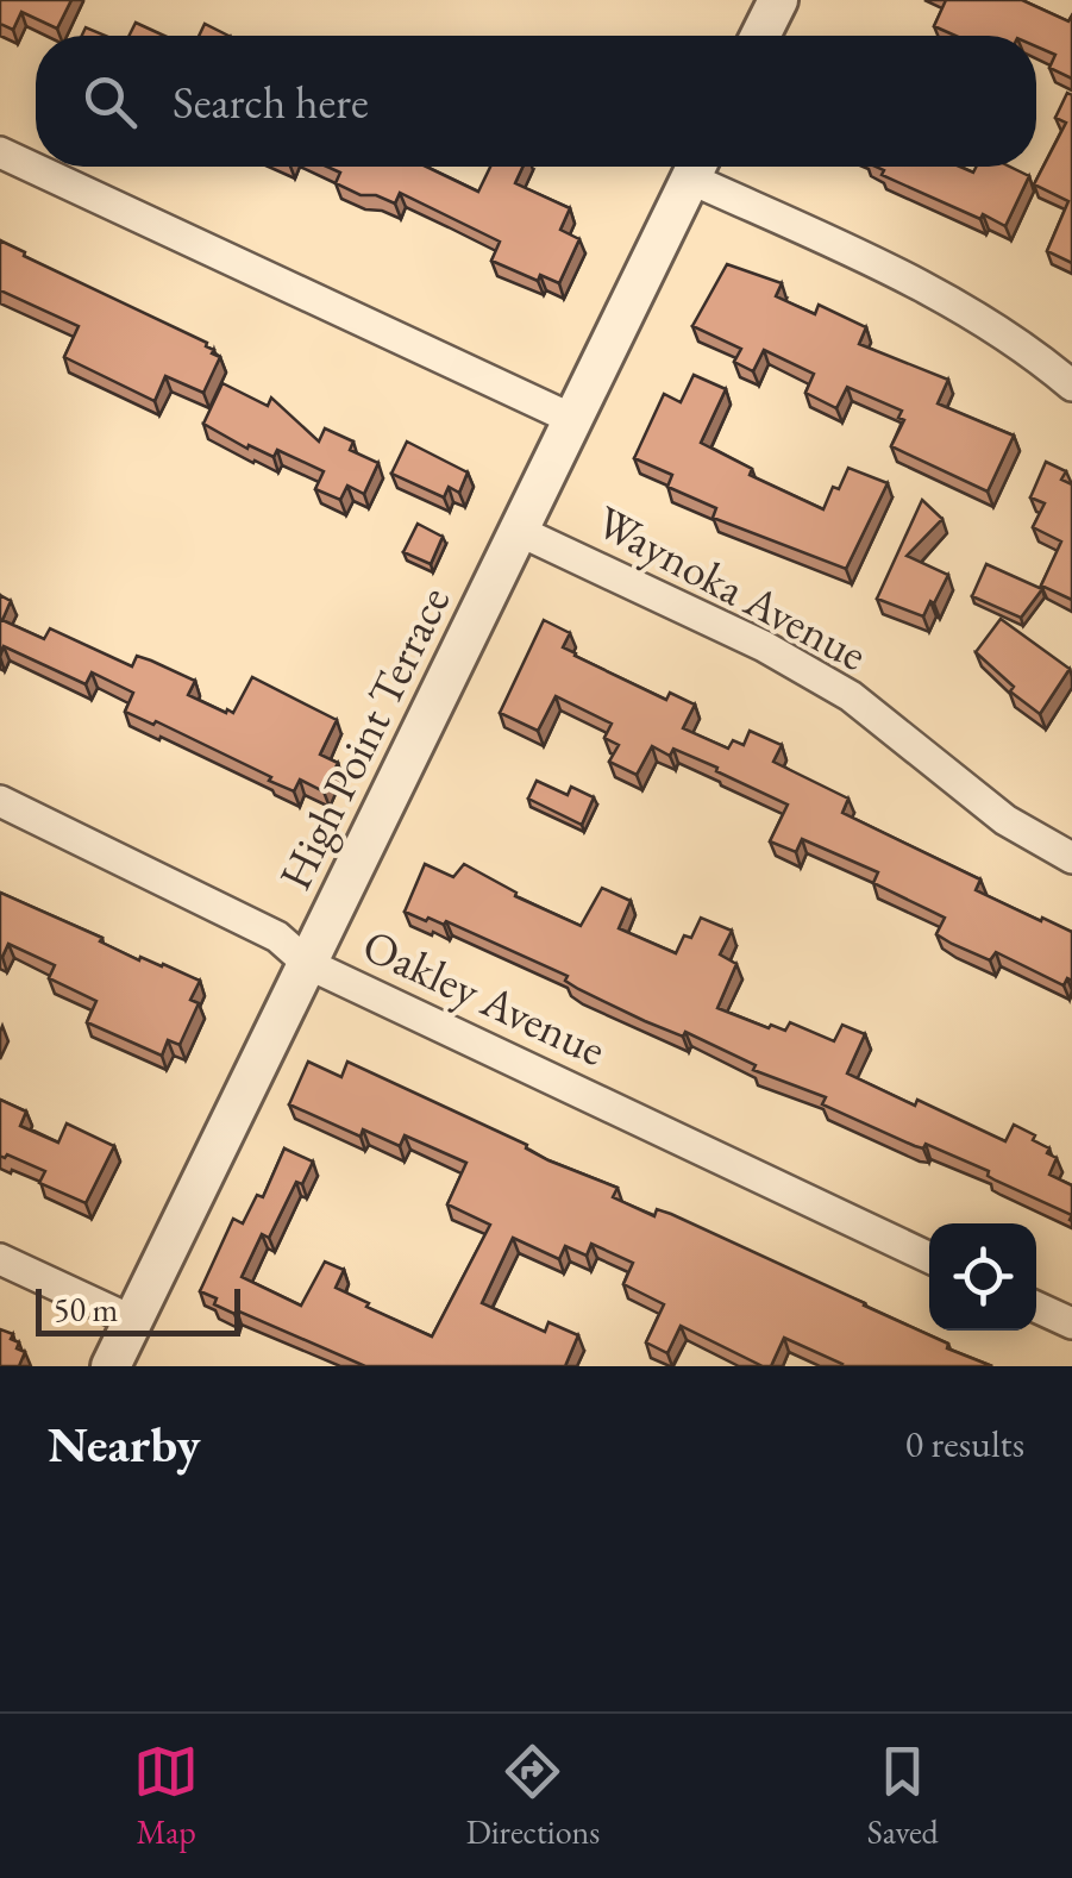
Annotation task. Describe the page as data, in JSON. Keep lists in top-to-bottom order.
{
  "streets": {
    "street": ["Waynoka Avenue", "High Point Terrace", "Oakley Avenue"]
  },
  "crossings": [
    ["Waynoka Avenue", "High Point Terrace"],
    ["High Point Terrace", "Oakley Avenue"]
  ],
  "scale_bar": "50 m",
  "page": {
    "search": "Search here",
    "scale": "50 m",
    "heading": ["Nearby", "0 results"],
    "nav": ["Map", "Directions", "Saved"]
  }
}
